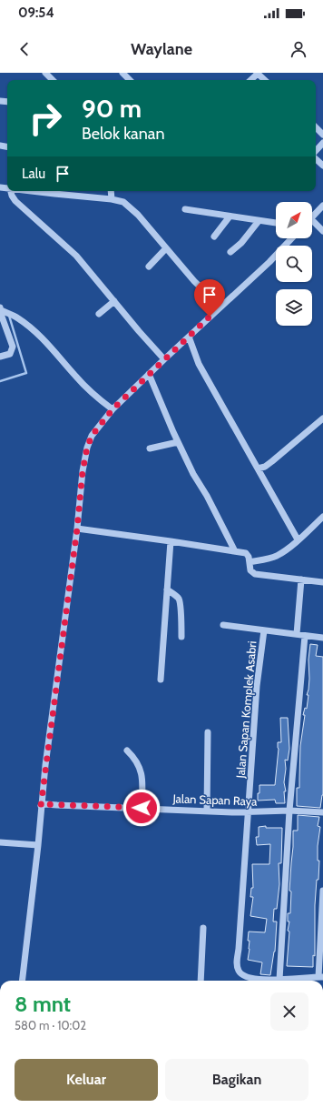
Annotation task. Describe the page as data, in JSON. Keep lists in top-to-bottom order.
{
  "streets": {
    "street": ["Jalan Sapan Komplek Asabri", "Jalan Sapan Raya"]
  },
  "crossings": [
    ["Jalan Sapan Komplek Asabri", "Jalan Sapan Raya"]
  ],
  "north": "top right",
  "page": {
    "status": "09:54",
    "header": "Waylane",
    "turn": ["90 m", "Belok kanan"],
    "then": "Lalu",
    "heading": ["8 mnt", "580 m · 10:02"],
    "buttons": ["Keluar", "Bagikan"]
  }
}
